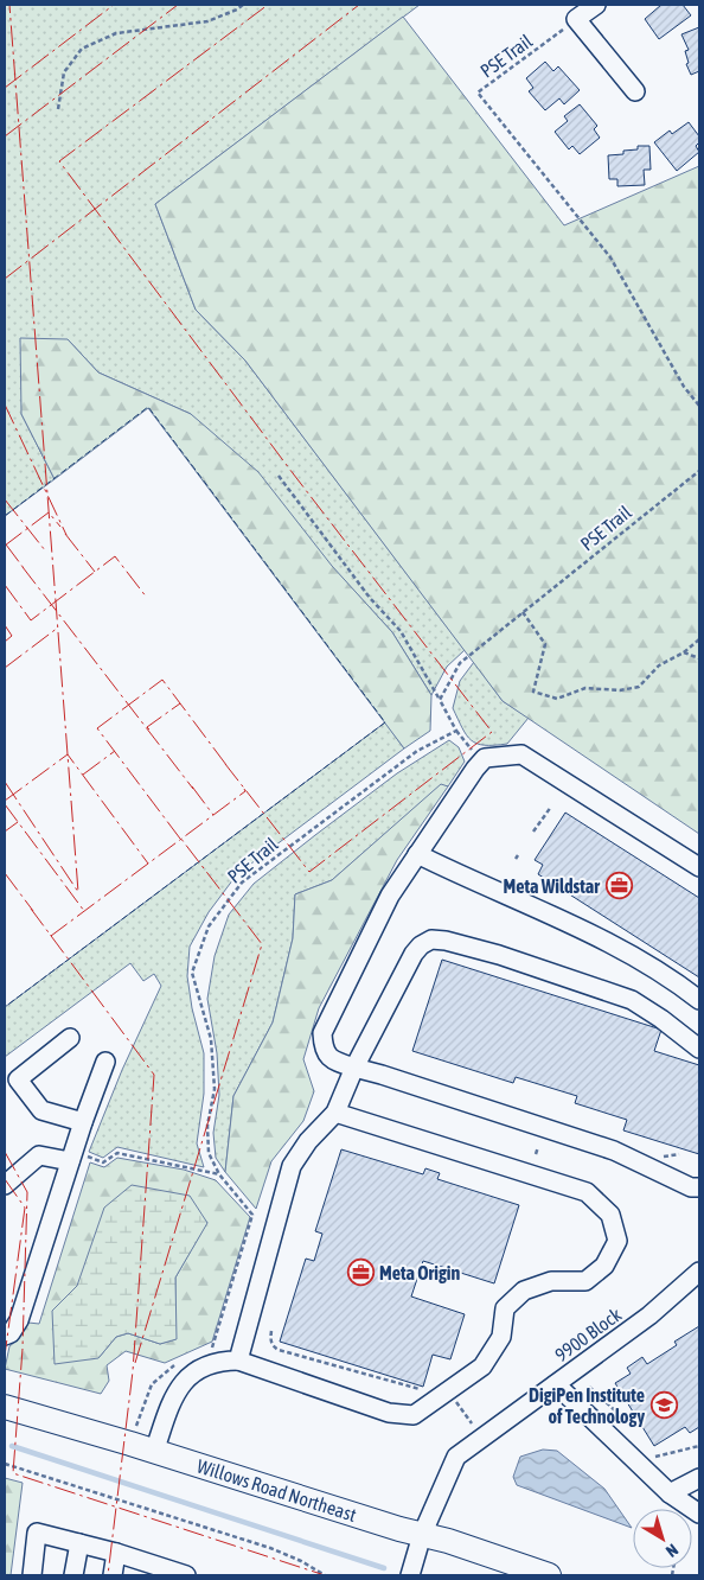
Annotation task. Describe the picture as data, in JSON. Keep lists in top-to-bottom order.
{
  "streets": {
    "main road": ["Willows Road Northeast"],
    "street": ["9900 Block"],
    "path": ["PSE Trail"]
  },
  "crossings": [
    ["9900 Block", "Willows Road Northeast"]
  ],
  "places": {
    "office": ["Meta Wildstar", "Meta Origin"],
    "school or university": ["DigiPen Institute of Technology"]
  },
  "north": "bottom right"
}
